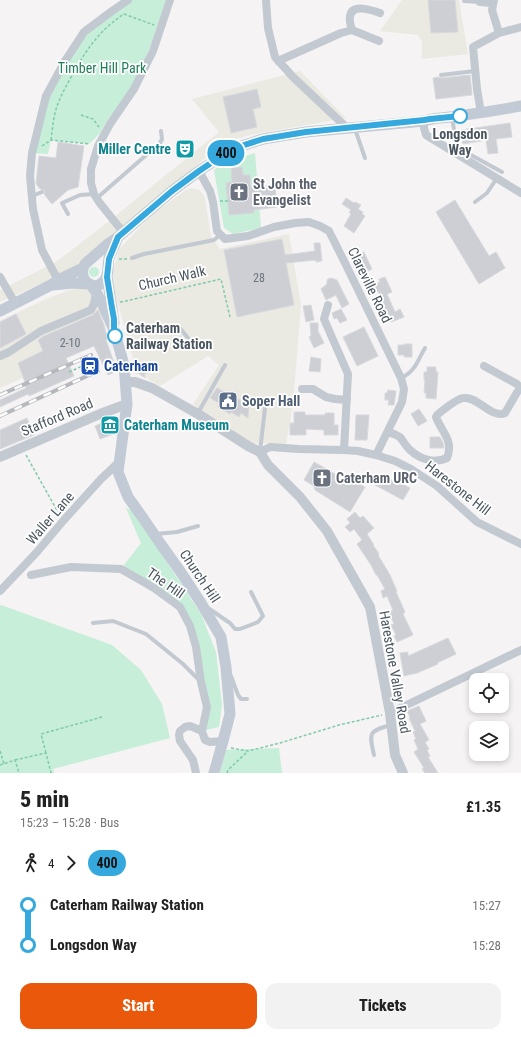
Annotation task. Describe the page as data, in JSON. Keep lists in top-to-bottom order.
{
  "streets": {
    "main road": ["Church Hill"],
    "street": [
      "Clareville Road",
      "Stafford Road",
      "Harestone Hill",
      "Waller Lane",
      "The Hill",
      "Harestone Valley Road"
    ],
    "lane": ["Church Walk"]
  },
  "crossings": [
    ["Church Walk", "Clareville Road"],
    ["Clareville Road", "Harestone Hill"],
    ["Stafford Road", "Church Hill"],
    ["Harestone Hill", "Harestone Valley Road"],
    ["Waller Lane", "Church Hill"],
    ["Church Hill", "Harestone Valley Road"]
  ],
  "parks": ["Timber Hill Park"],
  "places": {
    "other": ["Longsdon Way", "Caterham Railway Station"],
    "theatre": ["Miller Centre"],
    "church": ["St John the Evangelist", "Caterham URC"],
    "station": ["Caterham"],
    "public building": ["Soper Hall"],
    "museum": ["Caterham Museum"]
  },
  "lines": ["bus line 400"],
  "house_numbers": ["28", "2-10"],
  "page": {
    "on_map": "400",
    "heading": ["5 min", "15:23 – 15:28 · Bus", "£1.35"],
    "legs": ["4", "400"],
    "list": [
      {
        "name": "Caterham Railway Station",
        "value": "15:27"
      },
      {
        "name": "Longsdon Way",
        "value": "15:28"
      }
    ],
    "buttons": ["Start", "Tickets"]
  }
}
